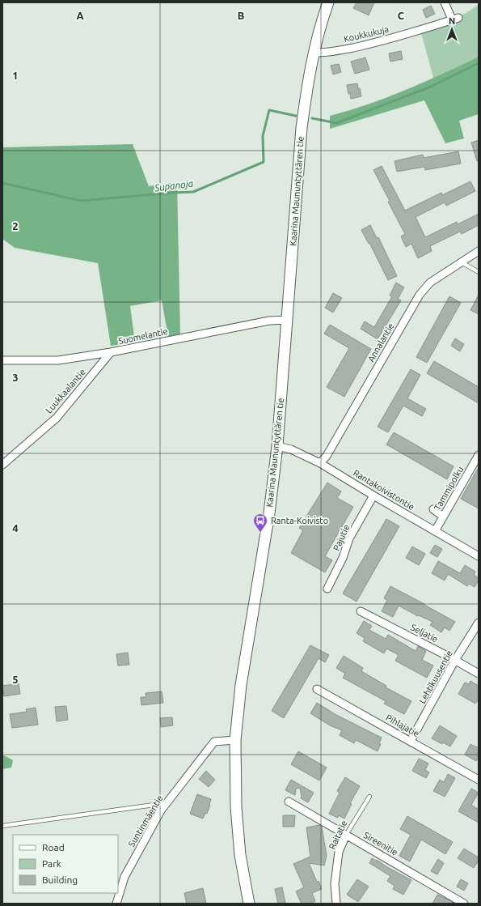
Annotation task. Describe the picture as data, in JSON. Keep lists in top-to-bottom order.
{
  "streets": {
    "main road": ["Kaarina Maununtyttären tie"],
    "street": [
      "Koukkukuja",
      "Suomelantie",
      "Annalantie",
      "Luukkaalantie",
      "Tammipolku",
      "Rantakoivistontie",
      "Pajutie",
      "Seljatie",
      "Lehtikuusentie",
      "Pihlajatie",
      "Suntinmäentie",
      "Raitatie",
      "Sireenitie"
    ]
  },
  "crossings": [
    ["Koukkukuja", "Kaarina Maununtyttären tie"],
    ["Kaarina Maununtyttären tie", "Suomelantie"],
    ["Kaarina Maununtyttären tie", "Rantakoivistontie"],
    ["Kaarina Maununtyttären tie", "Suntinmäentie"],
    ["Suomelantie", "Luukkaalantie"],
    ["Annalantie", "Rantakoivistontie"],
    ["Tammipolku", "Rantakoivistontie"],
    ["Rantakoivistontie", "Pajutie"],
    ["Seljatie", "Lehtikuusentie"],
    ["Lehtikuusentie", "Pihlajatie"],
    ["Raitatie", "Sireenitie"]
  ],
  "water": ["Supanoja"],
  "places": {
    "bus stop": ["Ranta-Koivisto"]
  },
  "legend": ["Road", "Park", "Building"],
  "north": "top",
  "grid": {
    "columns": ["A", "B", "C"],
    "rows": [
      "1",
      "2",
      "3",
      "4",
      "5"
    ]
  }
}
